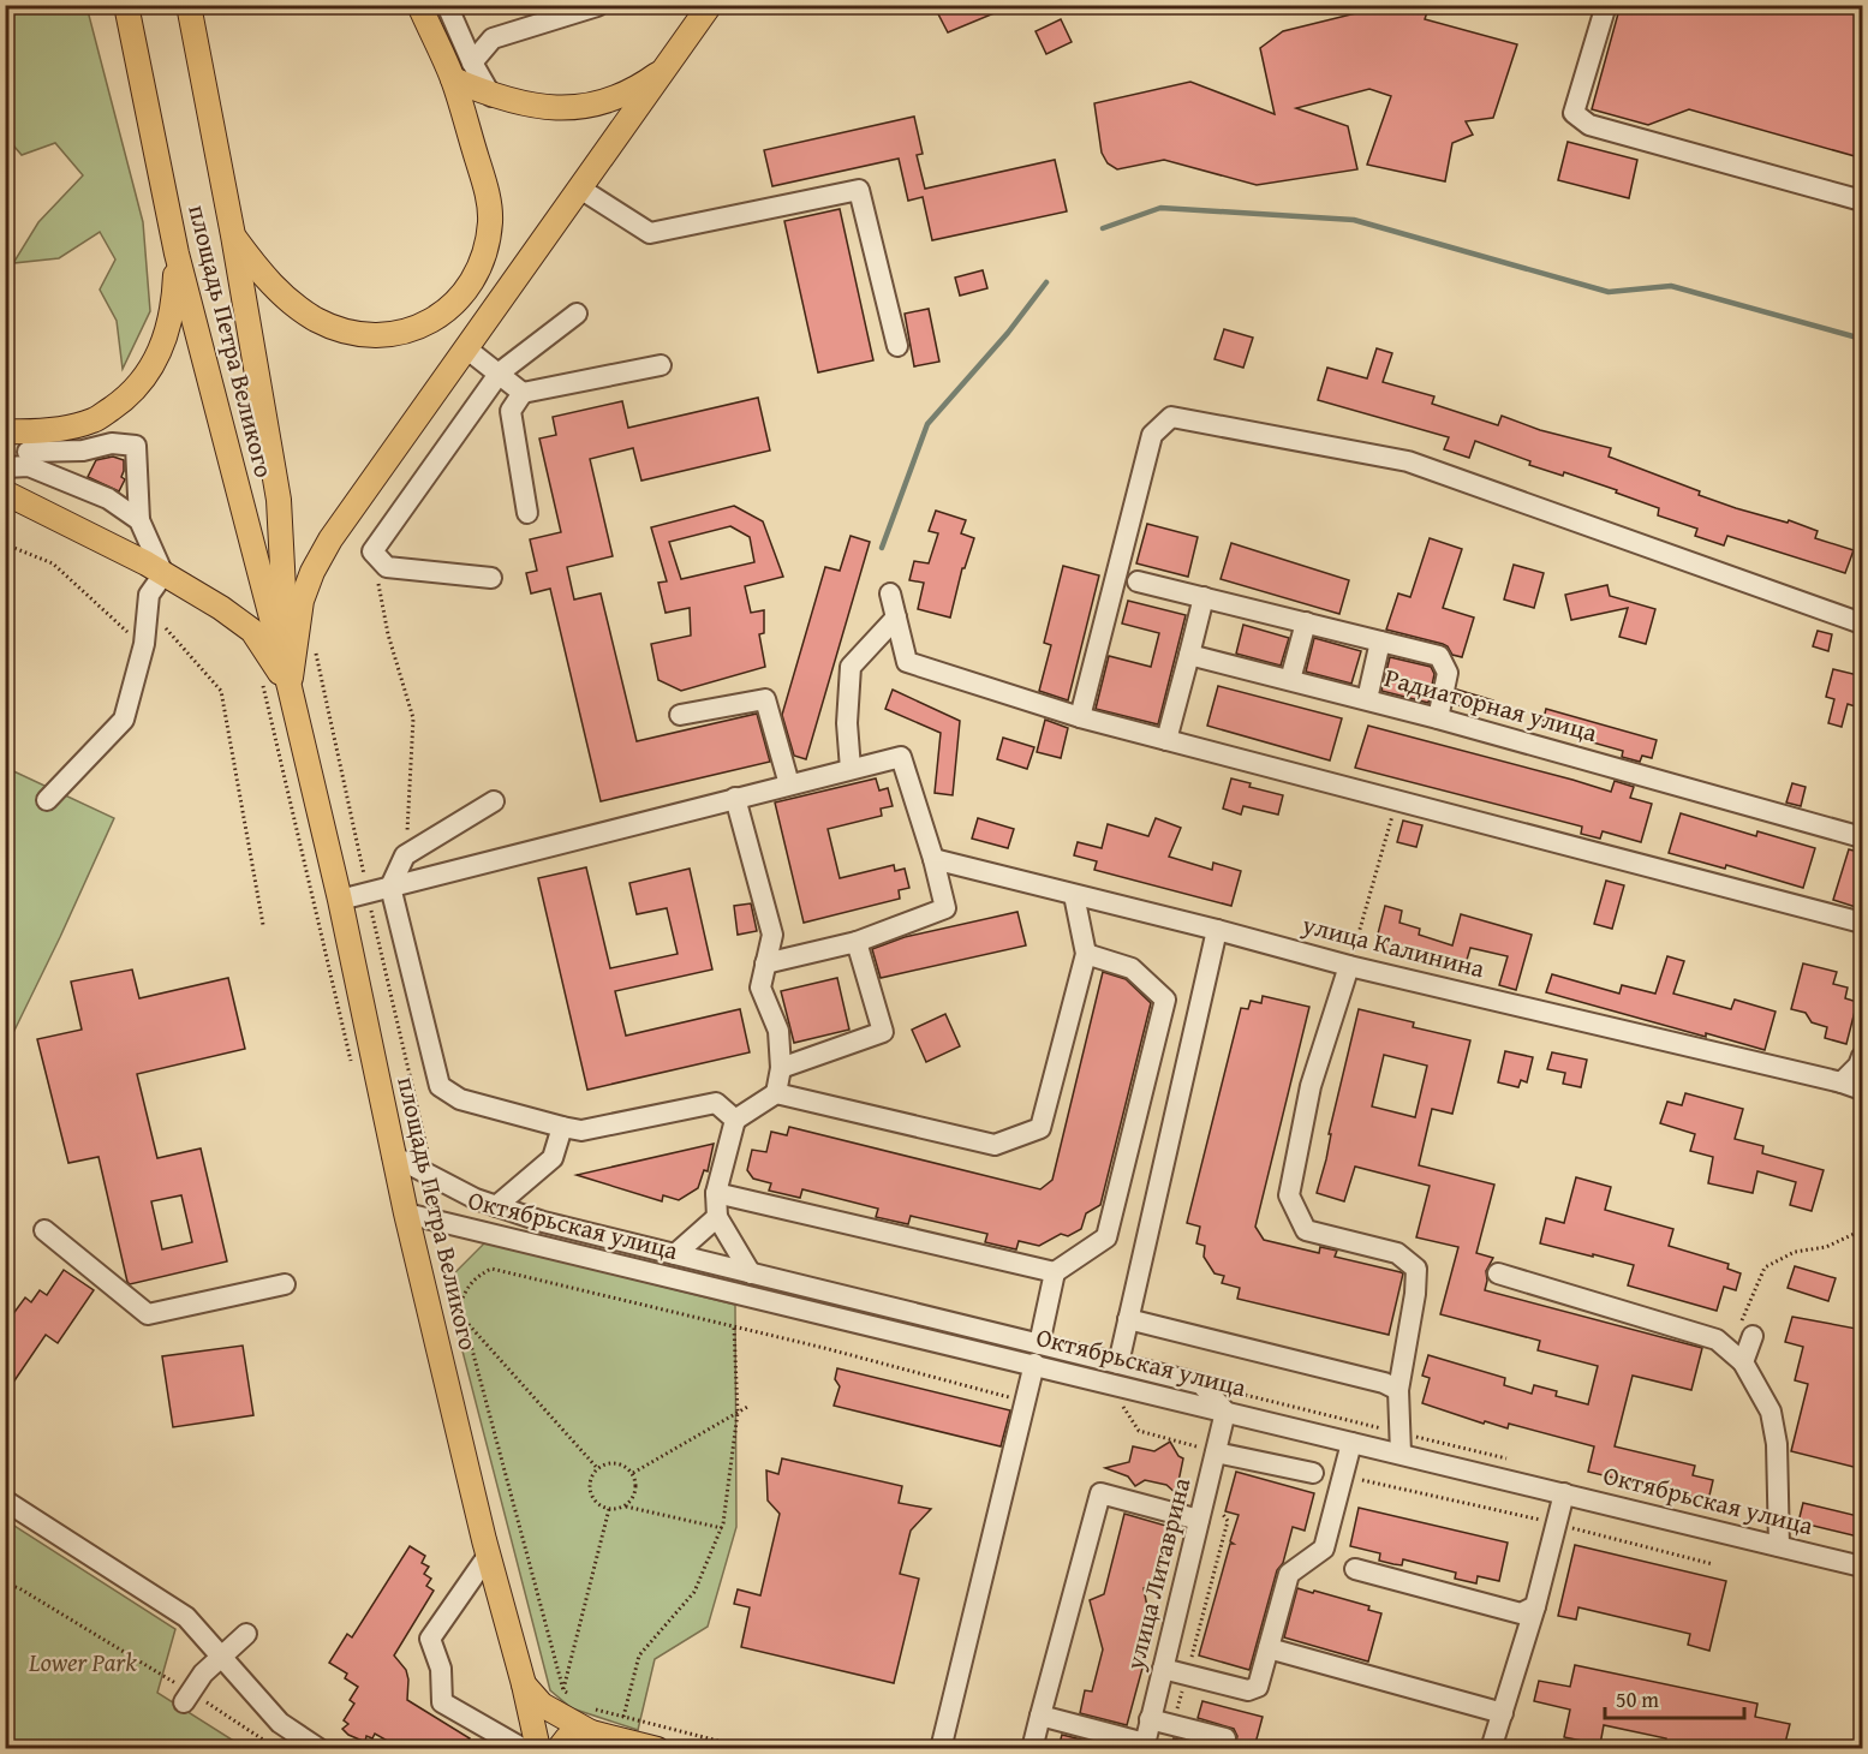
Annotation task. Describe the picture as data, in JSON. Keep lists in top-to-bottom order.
{
  "streets": {
    "main road": ["площадь Петра Великого"],
    "street": [
      "Радиаторная улица",
      "улица Калинина",
      "Октябрьская улица",
      "улица Литаврина"
    ]
  },
  "crossings": [
    ["площадь Петра Великого", "Октябрьская улица"],
    ["Октябрьская улица", "улица Литаврина"]
  ],
  "parks": ["Lower Park"],
  "scale_bar": "50 m"
}
